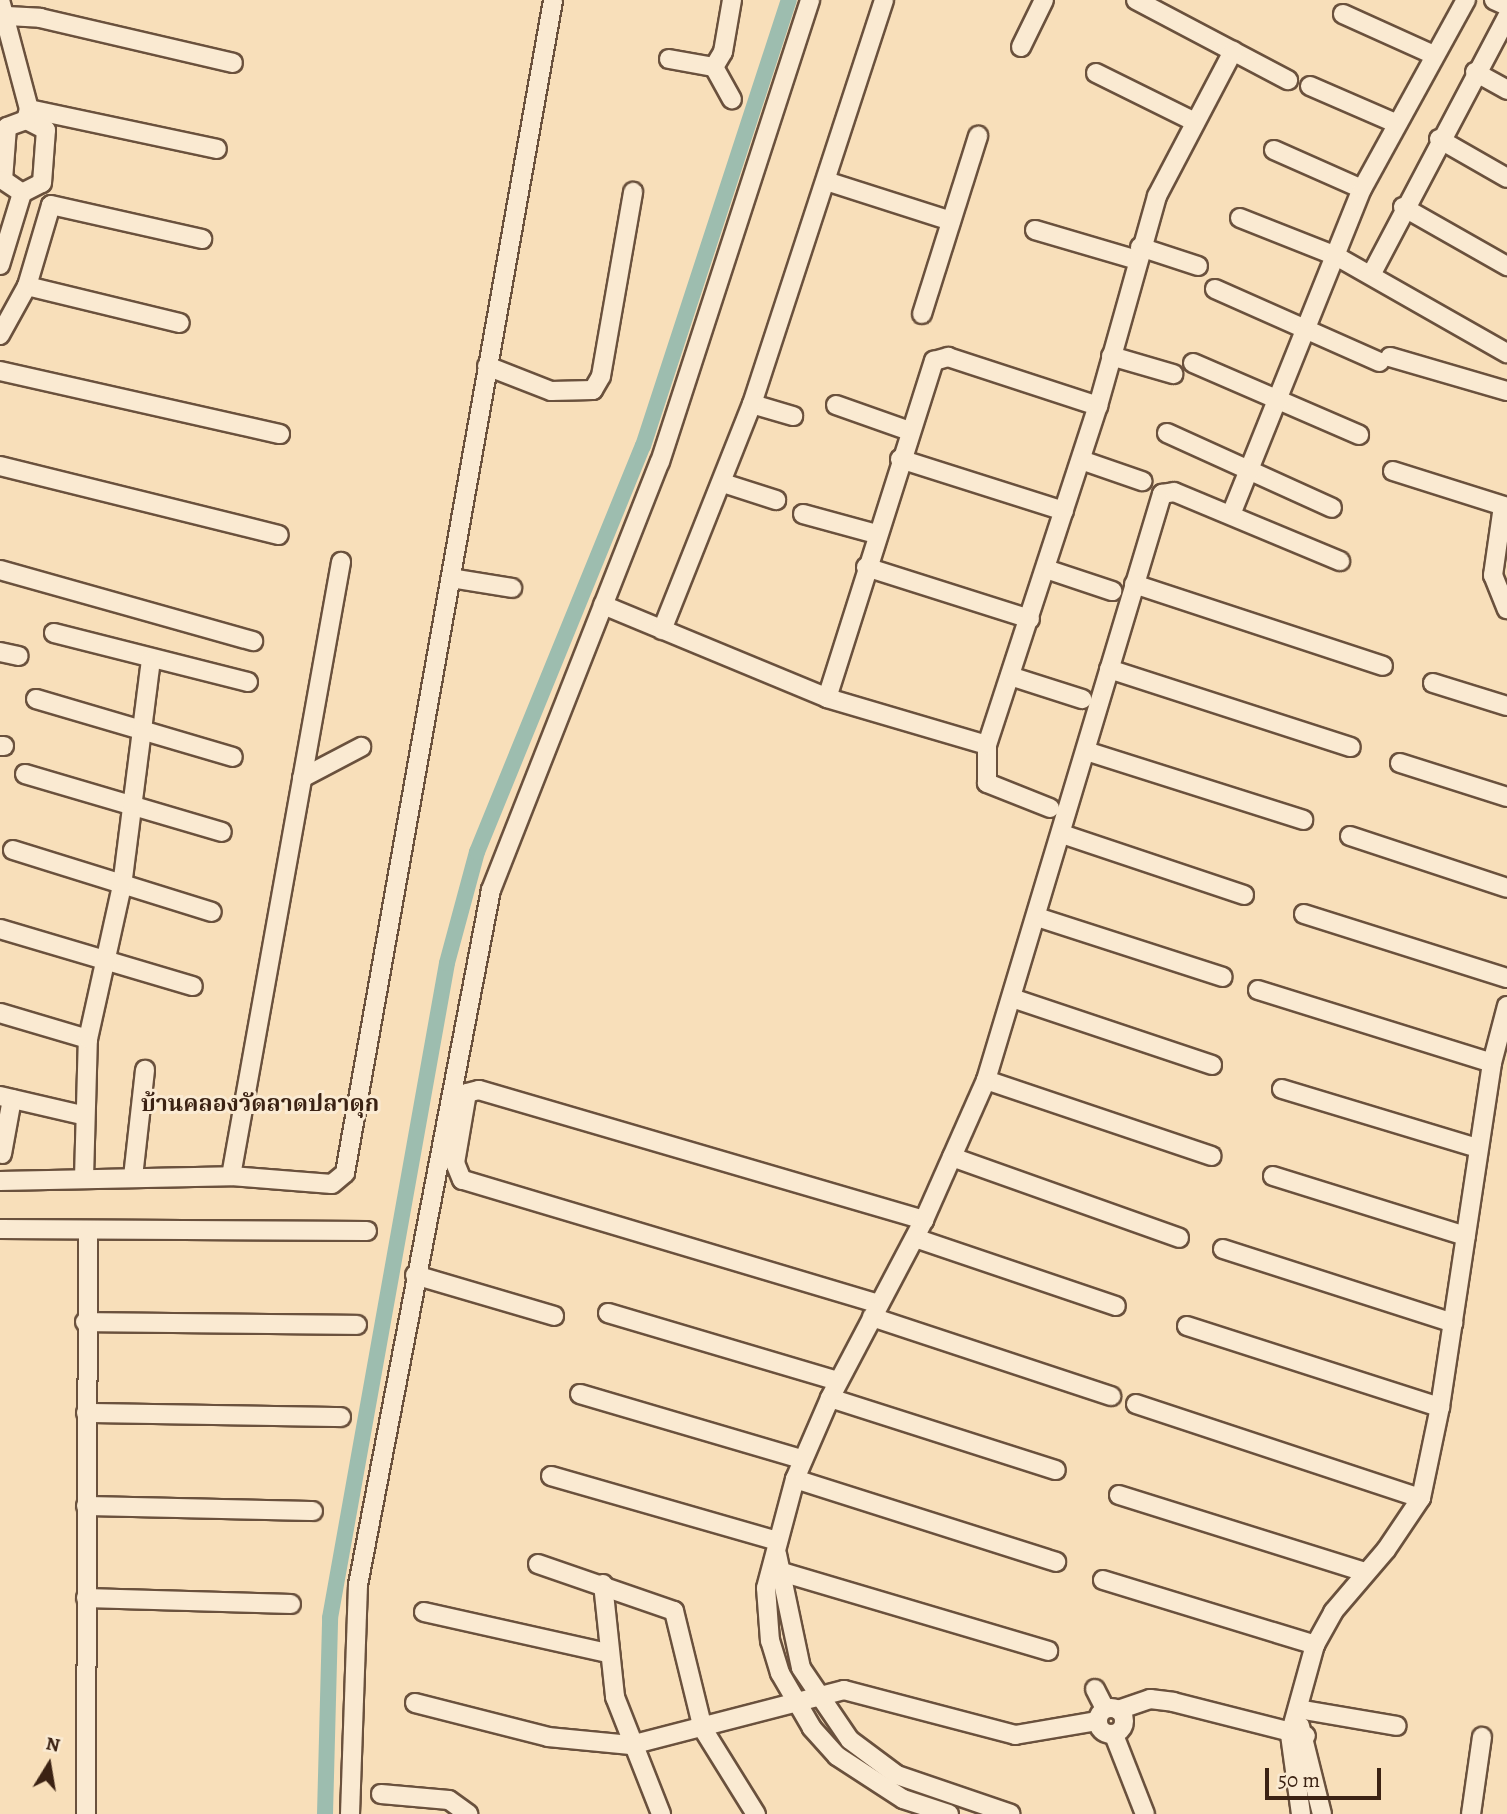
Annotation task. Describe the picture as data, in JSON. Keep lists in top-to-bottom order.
{
  "districts": ["บ้านคลองวัดลาดปลาดุก"],
  "scale_bar": "50 m",
  "north": "top"
}
